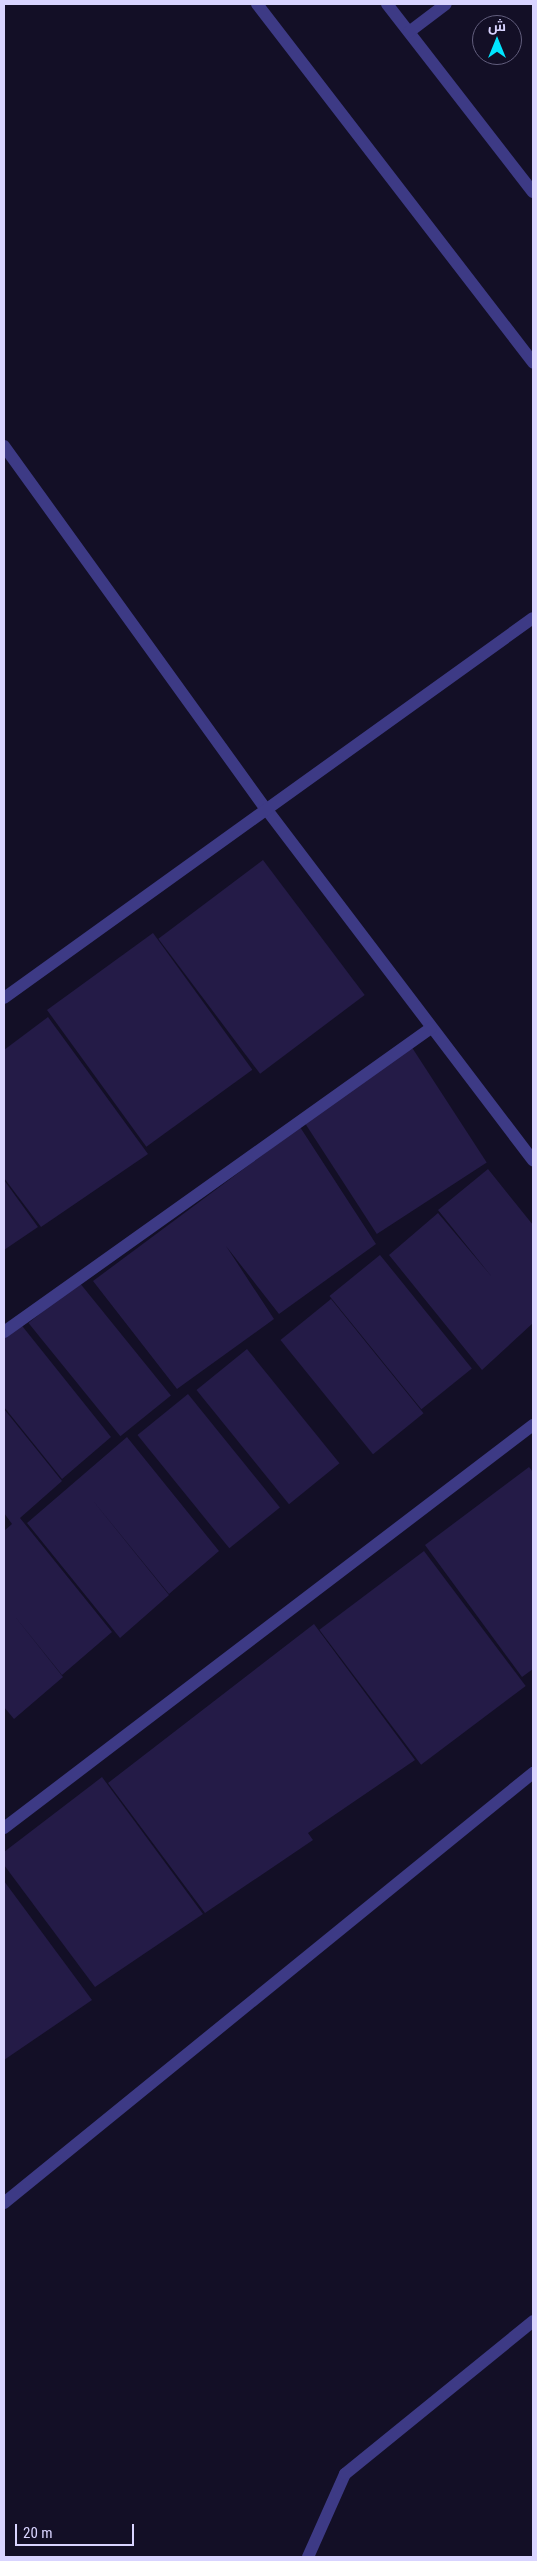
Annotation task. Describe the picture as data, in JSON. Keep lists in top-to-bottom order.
{
  "scale_bar": "20 m",
  "north": "top"
}
